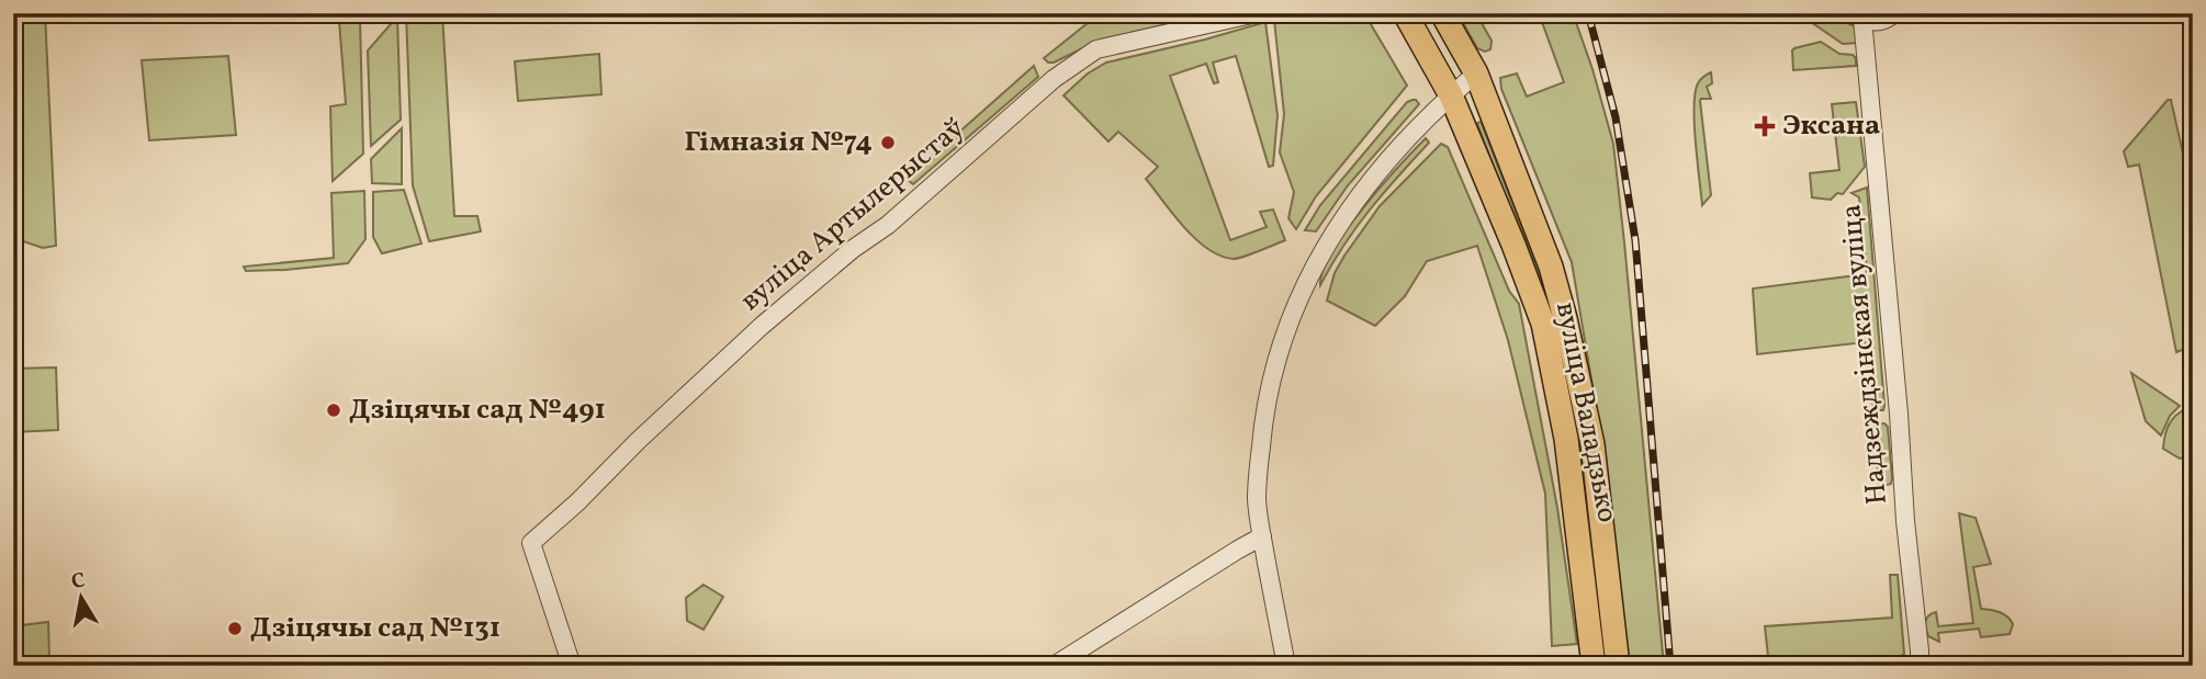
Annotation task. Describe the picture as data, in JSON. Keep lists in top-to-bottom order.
{
  "streets": {
    "main road": ["вуліца Валадзько"],
    "street": ["вуліца Артылерыстаў", "Надзеждзінская вуліца"]
  },
  "places": {
    "health": ["Эксана"],
    "other": ["Гімназія №74", "Дзіцячы сад №491", "Дзіцячы сад №131"]
  },
  "north": "top"
}
